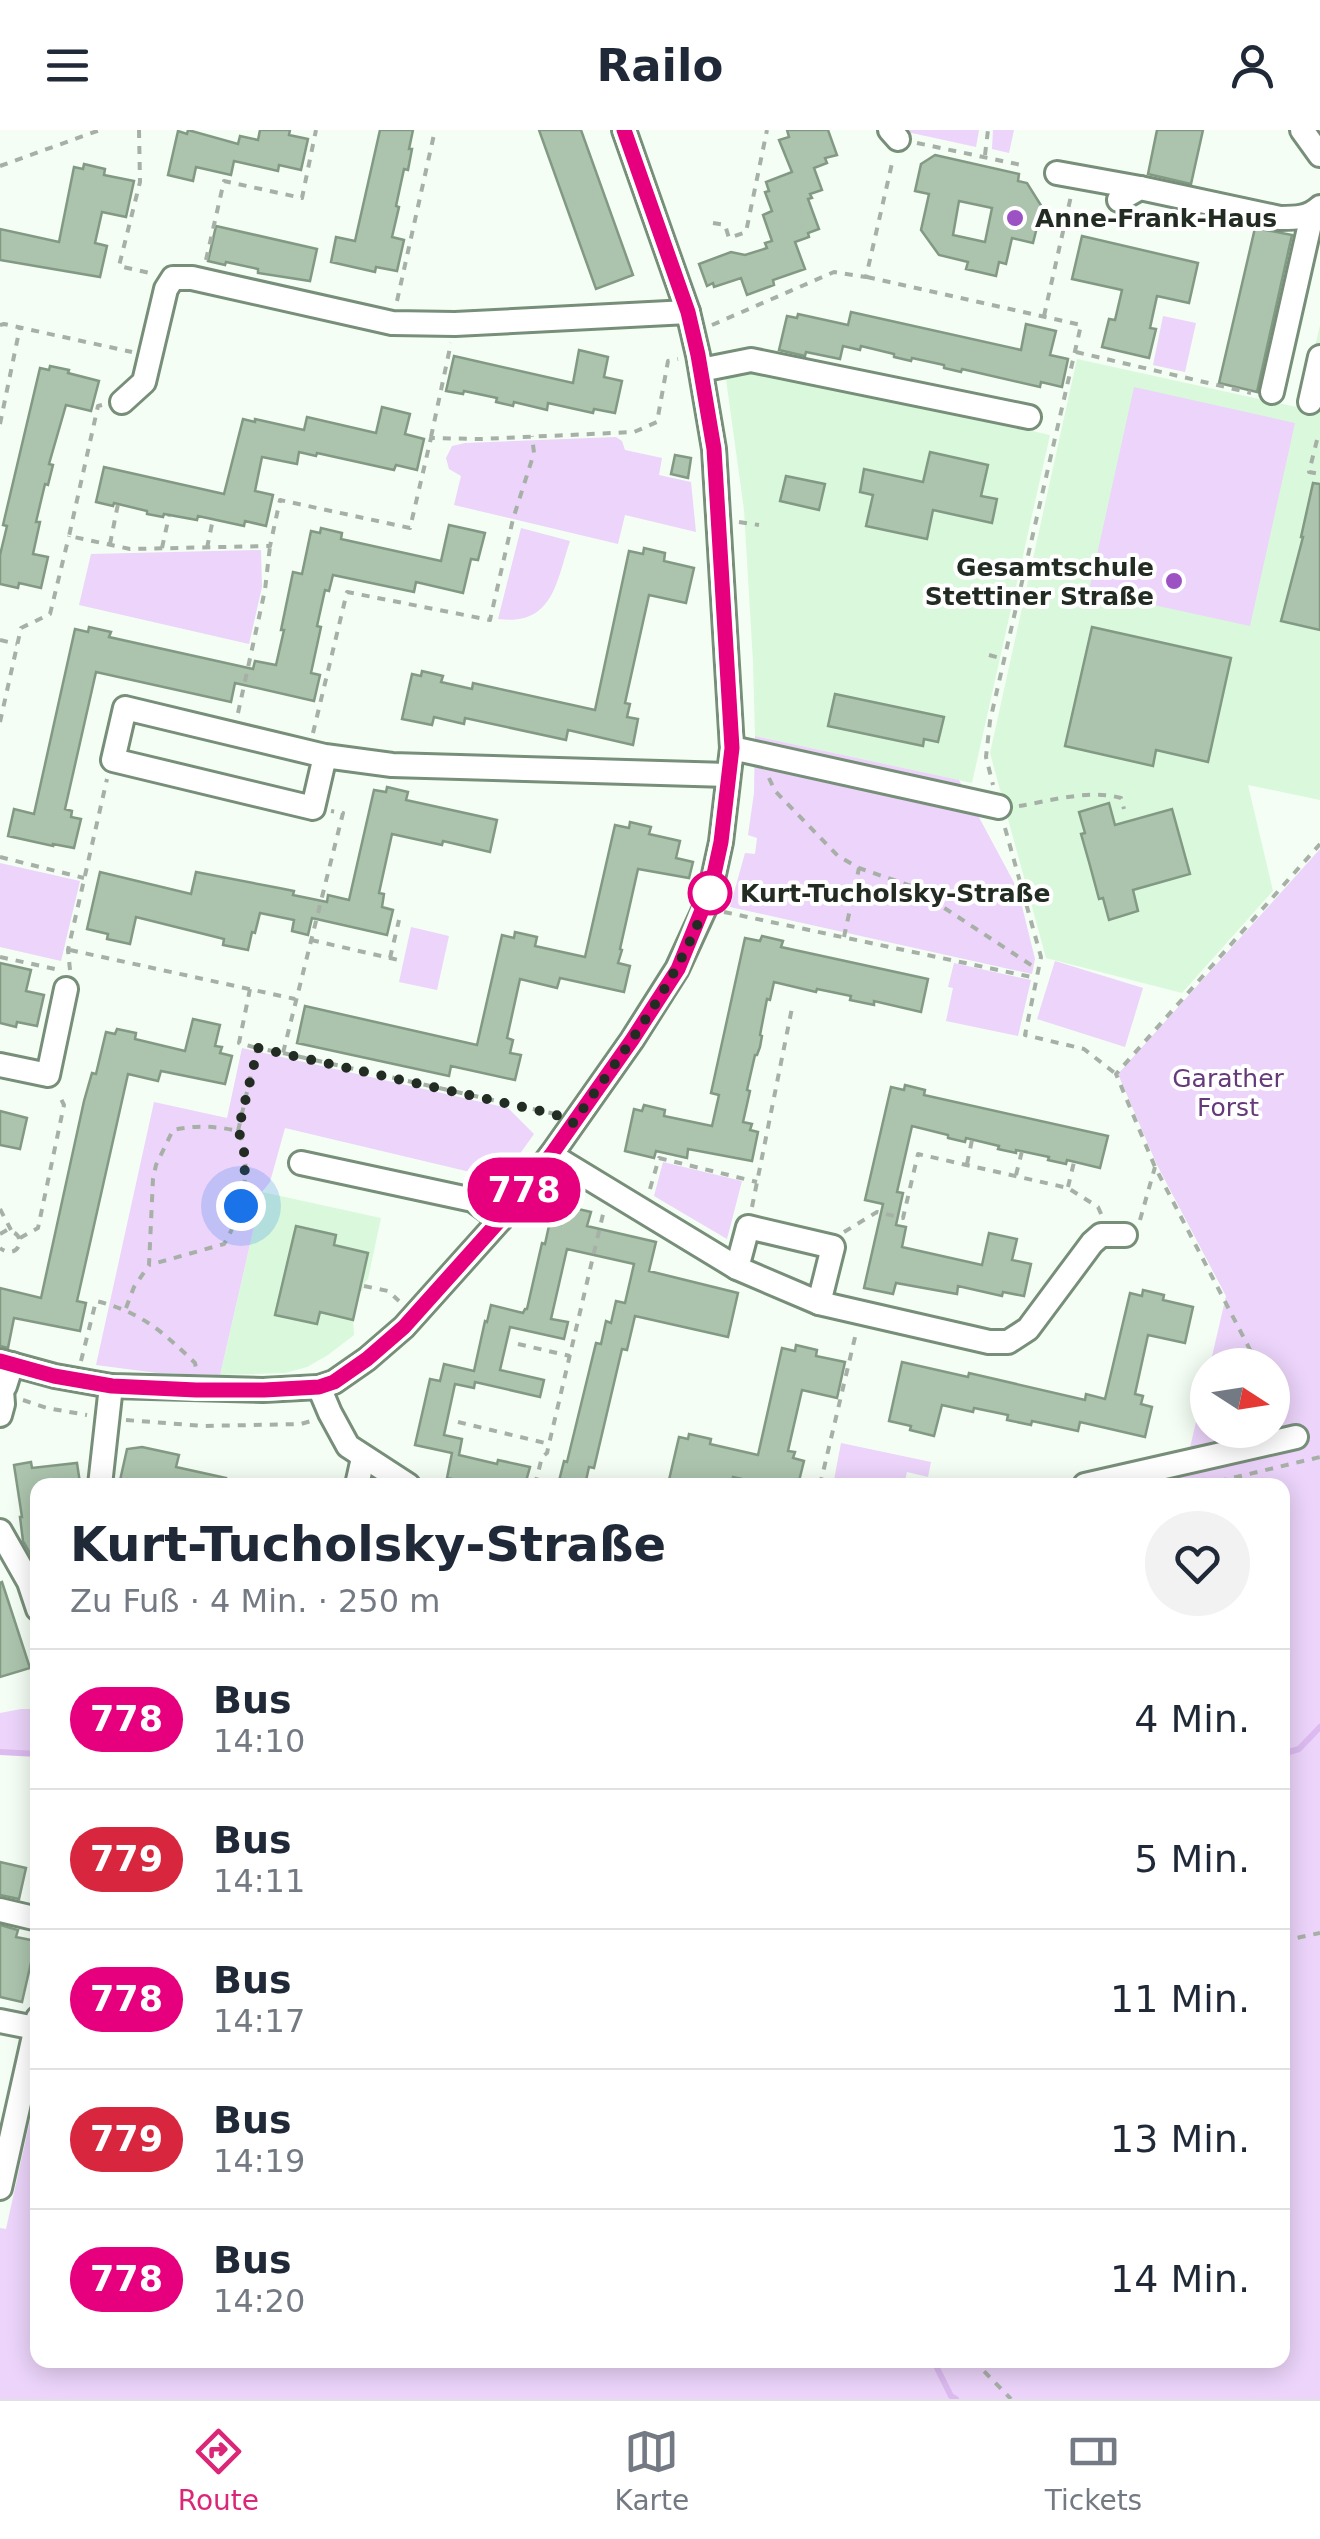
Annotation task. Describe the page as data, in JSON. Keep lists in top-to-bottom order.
{
  "parks": ["Garather Forst"],
  "places": ["Anne-Frank-Haus", "Gesamtschule Stettiner Straße", "Kurt-Tucholsky-Straße"],
  "lines": ["bus line 778"],
  "north": "right",
  "page": {
    "header": "Railo",
    "on_map": "778",
    "heading": ["Kurt-Tucholsky-Straße", "Zu Fuß · 4 Min. · 250 m"],
    "list": [
      {
        "mark": "778",
        "name": "Bus",
        "note": "14:10",
        "value": "4 Min."
      },
      {
        "mark": "779",
        "name": "Bus",
        "note": "14:11",
        "value": "5 Min."
      },
      {
        "mark": "778",
        "name": "Bus",
        "note": "14:17",
        "value": "11 Min."
      },
      {
        "mark": "779",
        "name": "Bus",
        "note": "14:19",
        "value": "13 Min."
      },
      {
        "mark": "778",
        "name": "Bus",
        "note": "14:20",
        "value": "14 Min."
      }
    ],
    "tabs": ["Route", "Karte", "Tickets"]
  }
}
